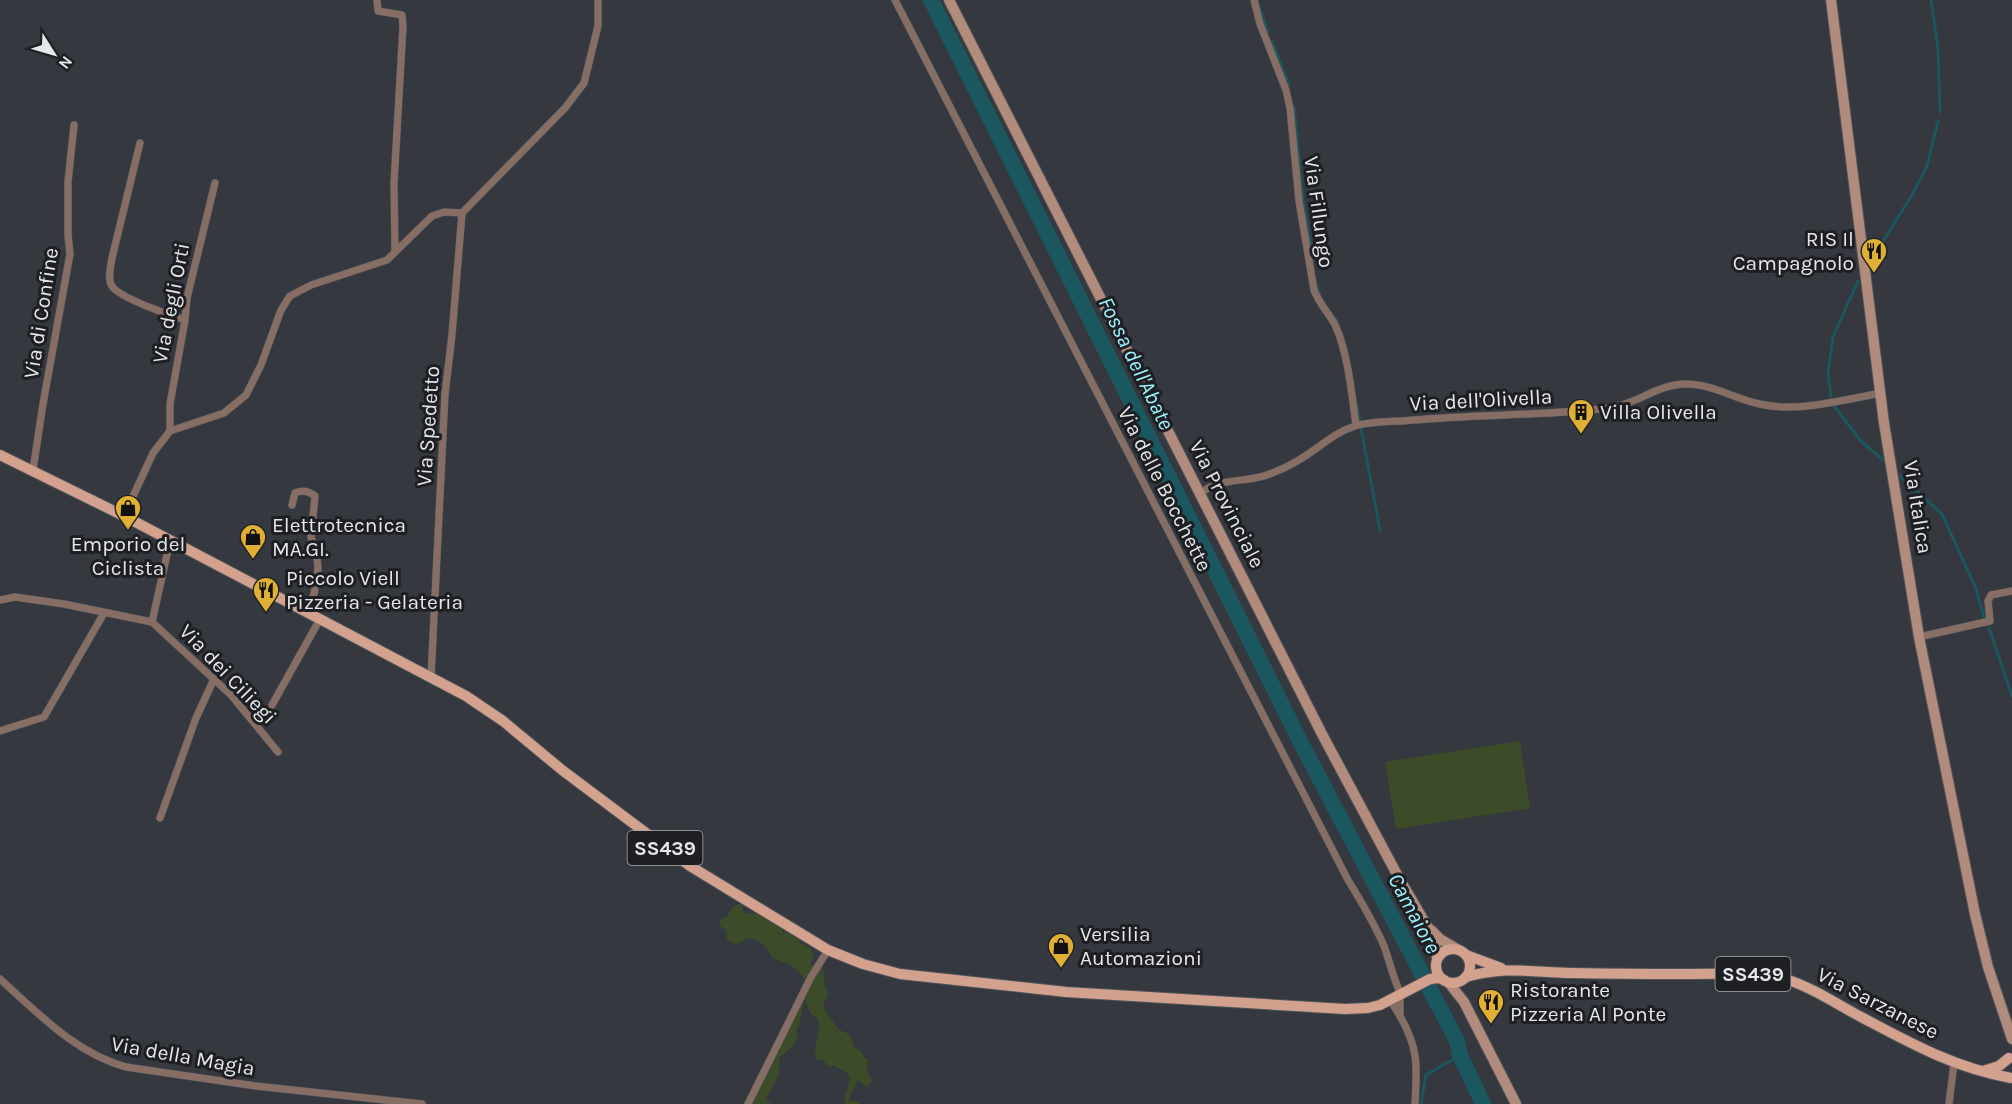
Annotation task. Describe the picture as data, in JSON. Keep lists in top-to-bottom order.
{
  "streets": {
    "main road": [
      "Via Provinciale",
      "Via Italica",
      "SS439",
      "Via Sarzanese"
    ],
    "street": [
      "Via Fillungo",
      "Via degli Orti",
      "Via di Confine",
      "Via dell'Olivella",
      "Via Spedetto",
      "Via delle Bocchette",
      "Via dei Ciliegi",
      "Via della Magia"
    ]
  },
  "crossings": [
    ["Via Fillungo", "Via dell'Olivella"],
    ["Via di Confine", "SS439"],
    ["Via dell'Olivella", "Via Provinciale"],
    ["Via dell'Olivella", "Via Italica"],
    ["Via Spedetto", "SS439"],
    ["Via delle Bocchette", "SS439"],
    ["Via Provinciale", "Via Sarzanese"],
    ["SS439", "Via Sarzanese"]
  ],
  "water": ["Fossa dell'Abate", "Camaiore"],
  "places": {
    "restaurant": ["RIS Il Campagnolo", "Piccolo Viell Pizzeria - Gelateria", "Ristorante Pizzeria Al Ponte"],
    "building": ["Villa Olivella"],
    "shop": ["Emporio del Ciclista", "Elettrotecnica MA.GI.", "Versilia Automazioni"]
  },
  "north": "bottom right"
}
